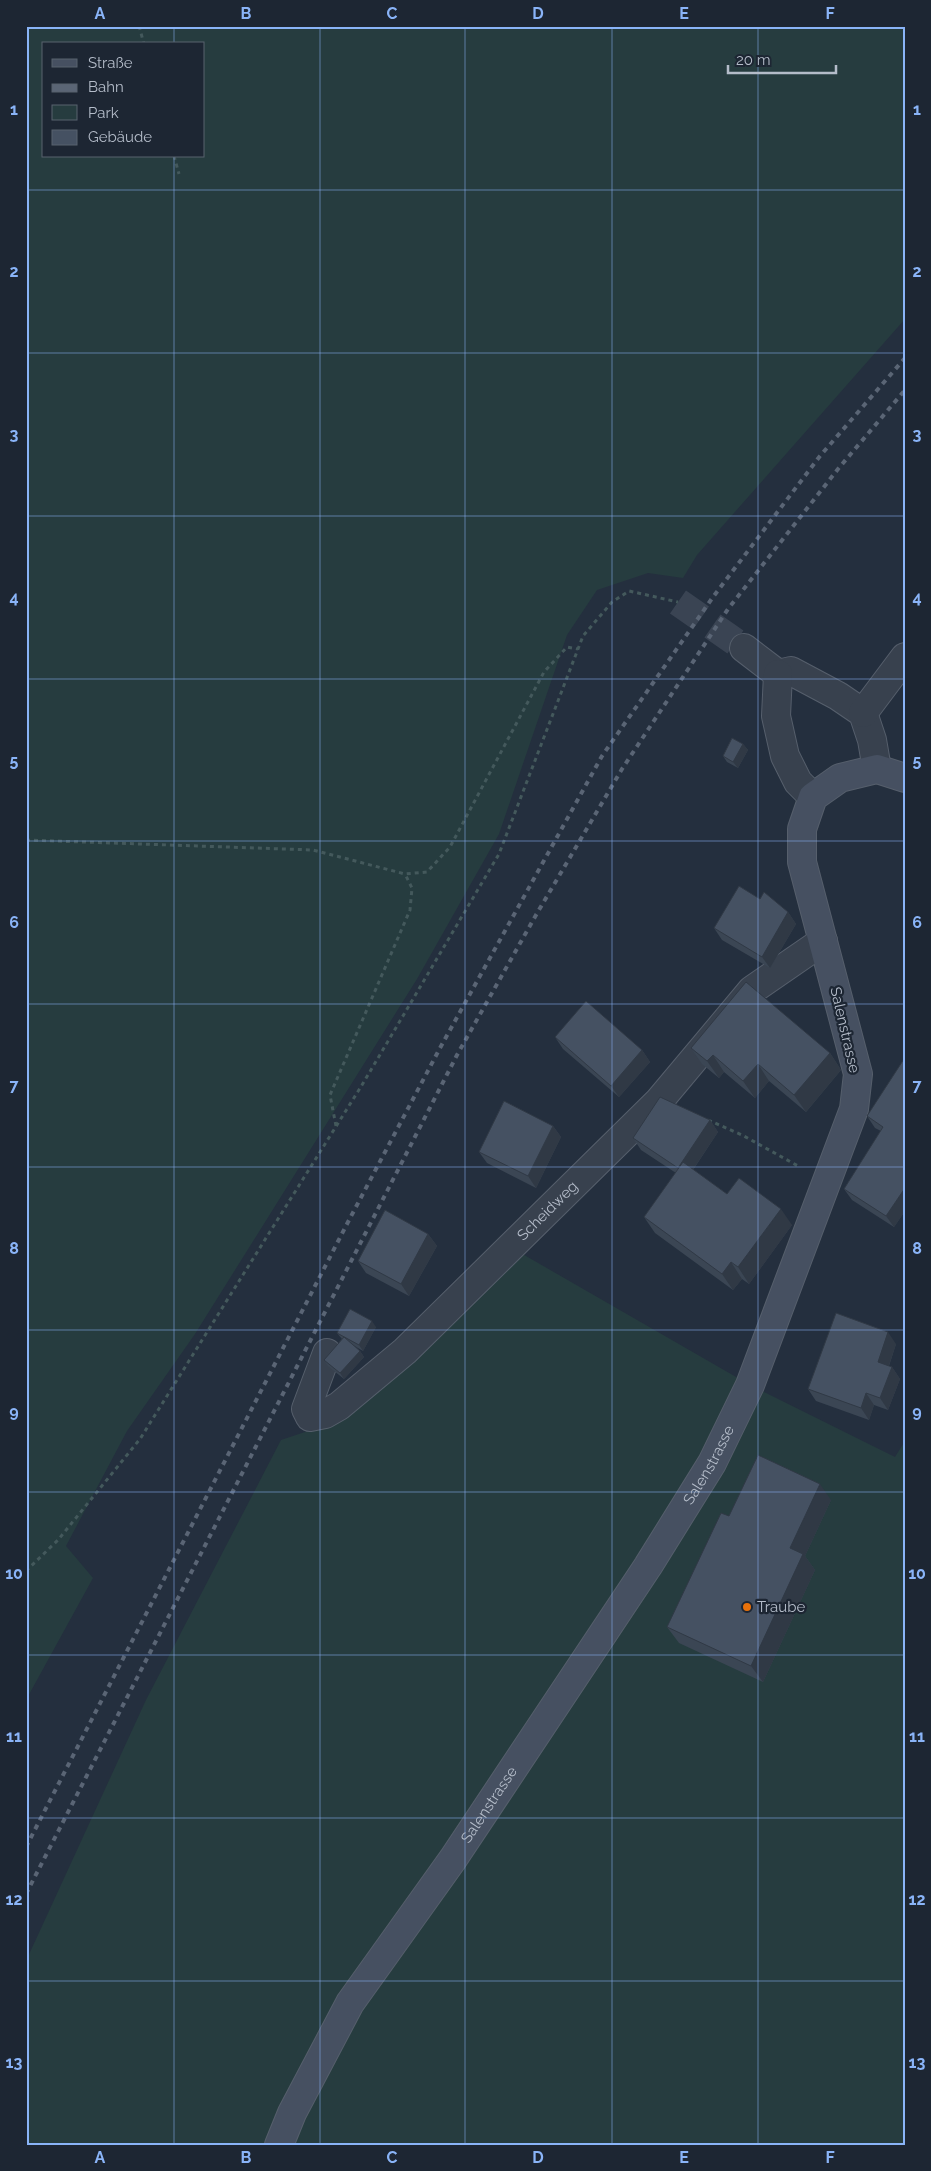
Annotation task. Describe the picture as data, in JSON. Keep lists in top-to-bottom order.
{
  "streets": {
    "street": ["Salenstrasse", "Scheidweg"]
  },
  "crossings": [
    ["Salenstrasse", "Scheidweg"]
  ],
  "places": ["Traube"],
  "legend": [
    "Straße",
    "Bahn",
    "Park",
    "Gebäude"
  ],
  "scale_bar": "20 m",
  "grid": {
    "columns": [
      "A",
      "B",
      "C",
      "D",
      "E",
      "F"
    ],
    "rows": [
      "1",
      "2",
      "3",
      "4",
      "5",
      "6",
      "7",
      "8",
      "9",
      "10",
      "11",
      "12",
      "13"
    ]
  }
}
